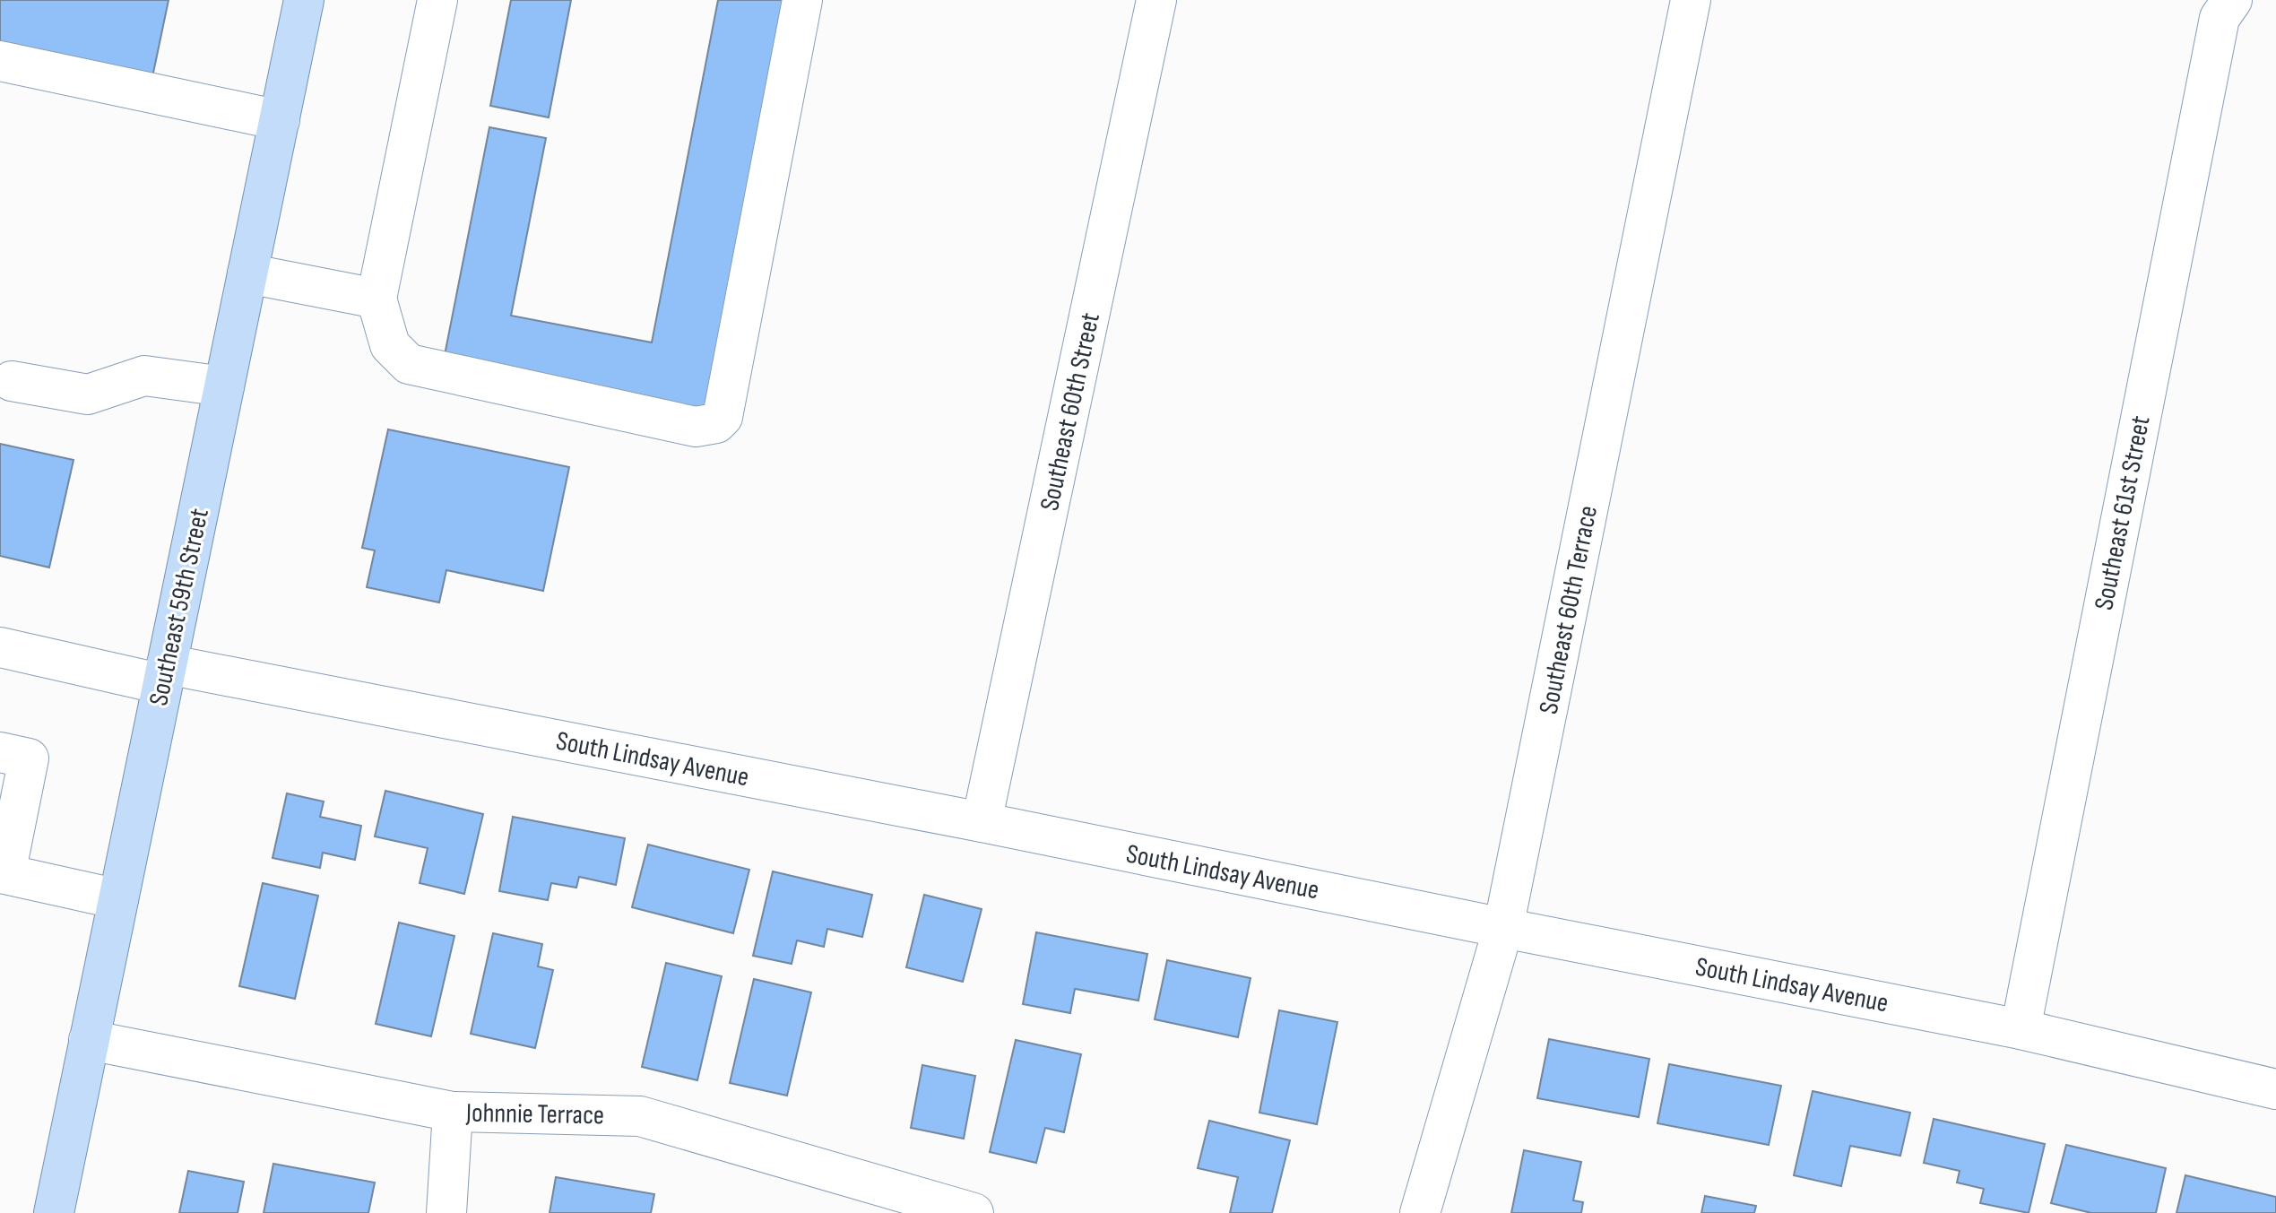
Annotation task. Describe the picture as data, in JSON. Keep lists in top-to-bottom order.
{
  "streets": {
    "main road": ["Southeast 59th Street"],
    "street": [
      "Southeast 60th Street",
      "Southeast 61st Street",
      "Southeast 60th Terrace",
      "South Lindsay Avenue",
      "Johnnie Terrace"
    ]
  },
  "crossings": [
    ["Southeast 60th Street", "South Lindsay Avenue"],
    ["Southeast 61st Street", "South Lindsay Avenue"],
    ["Southeast 59th Street", "South Lindsay Avenue"],
    ["Southeast 59th Street", "Johnnie Terrace"],
    ["Southeast 60th Terrace", "South Lindsay Avenue"]
  ]
}
